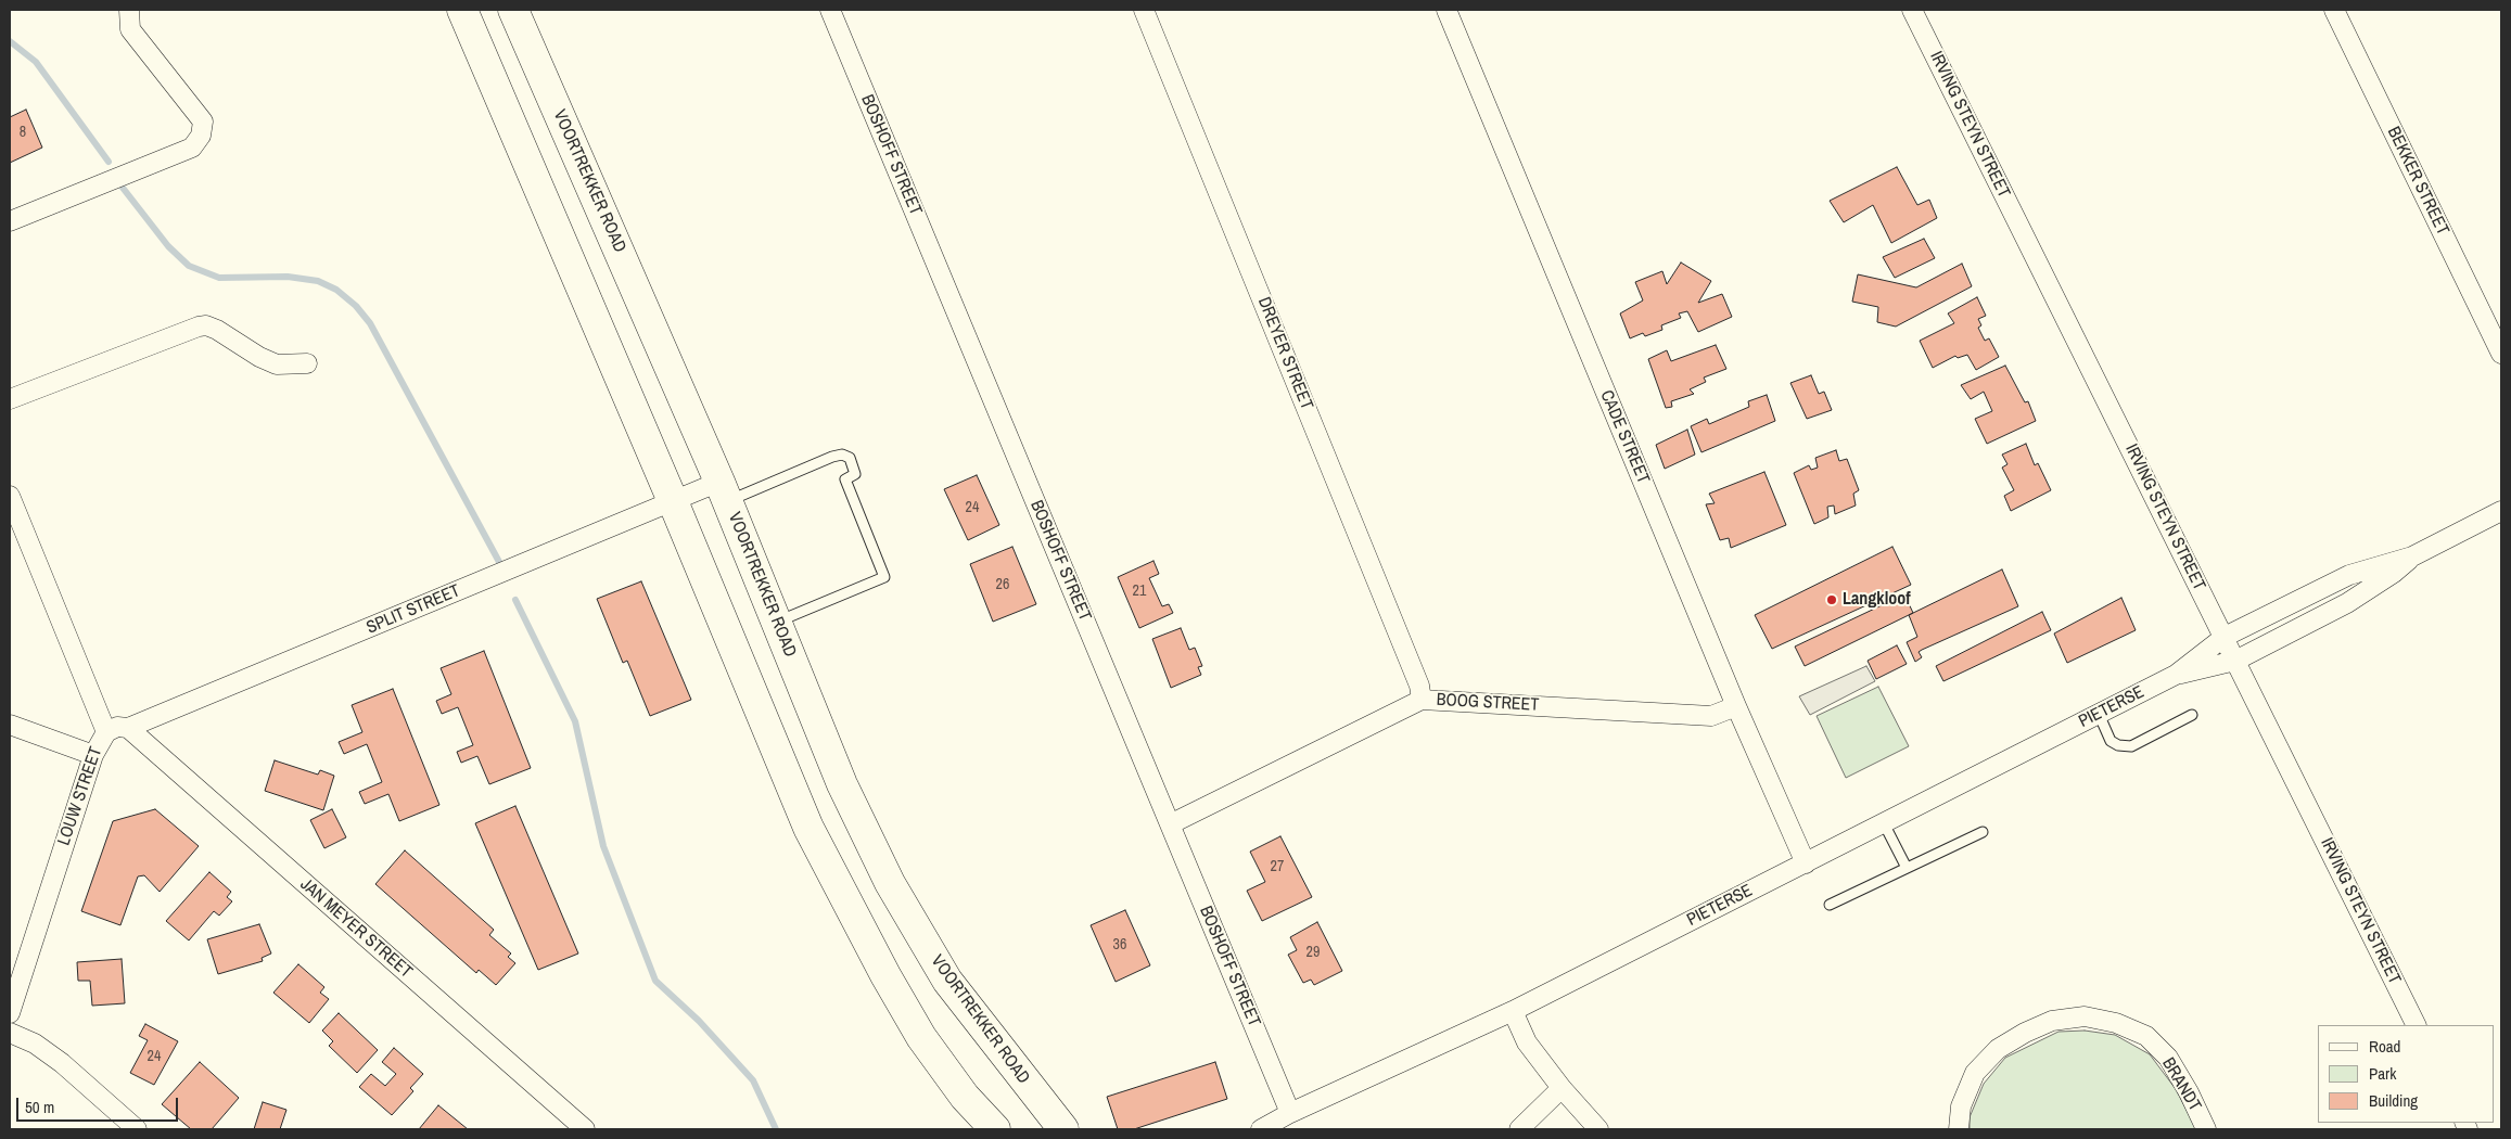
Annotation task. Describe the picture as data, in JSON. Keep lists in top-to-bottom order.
{
  "streets": {
    "main road": ["VOORTREKKER ROAD"],
    "street": [
      "IRVING STEYN STREET",
      "BOSHOFF STREET",
      "BEKKER STREET",
      "DREYER STREET",
      "CADE STREET",
      "SPLIT STREET",
      "BOOG STREET",
      "PIETERSE",
      "LOUW STREET",
      "JAN MEYER STREET",
      "BRANDT"
    ]
  },
  "crossings": [
    ["IRVING STEYN STREET", "PIETERSE"],
    ["BOSHOFF STREET", "BOOG STREET"],
    ["BOSHOFF STREET", "PIETERSE"],
    ["VOORTREKKER ROAD", "SPLIT STREET"],
    ["DREYER STREET", "BOOG STREET"],
    ["CADE STREET", "BOOG STREET"],
    ["CADE STREET", "PIETERSE"],
    ["SPLIT STREET", "LOUW STREET"],
    ["SPLIT STREET", "JAN MEYER STREET"]
  ],
  "places": ["Langkloof"],
  "house_numbers": [
    "8",
    "24",
    "26",
    "21",
    "27",
    "36",
    "29",
    "24"
  ],
  "legend": ["Road", "Park", "Building"],
  "scale_bar": "50 m"
}
